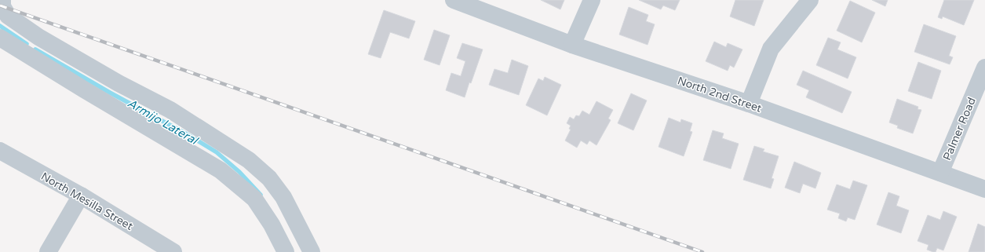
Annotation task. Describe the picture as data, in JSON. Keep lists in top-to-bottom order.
{
  "streets": {
    "street": ["North 2nd Street", "Palmer Road", "North Mesilla Street"]
  },
  "crossings": [
    ["North 2nd Street", "Palmer Road"]
  ],
  "water": ["Armijo Lateral"]
}
